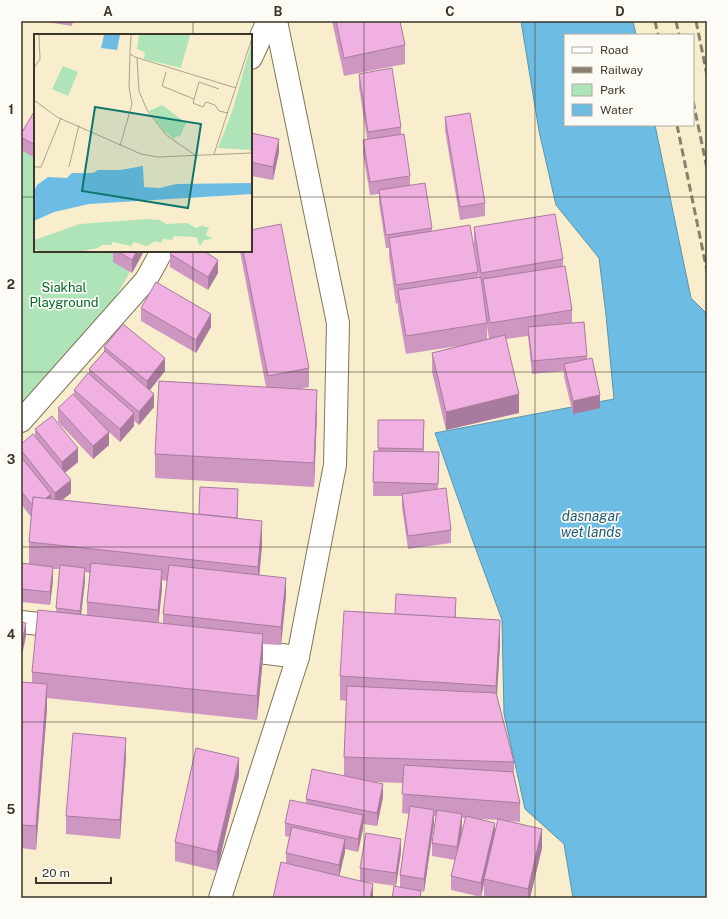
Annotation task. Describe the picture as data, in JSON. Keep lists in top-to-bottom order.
{
  "water": ["dasnagar wet lands"],
  "parks": ["Siakhal Playground"],
  "legend": [
    "Road",
    "Railway",
    "Park",
    "Water"
  ],
  "scale_bar": "20 m",
  "grid": {
    "columns": [
      "A",
      "B",
      "C",
      "D"
    ],
    "rows": [
      "1",
      "2",
      "3",
      "4",
      "5"
    ]
  }
}
